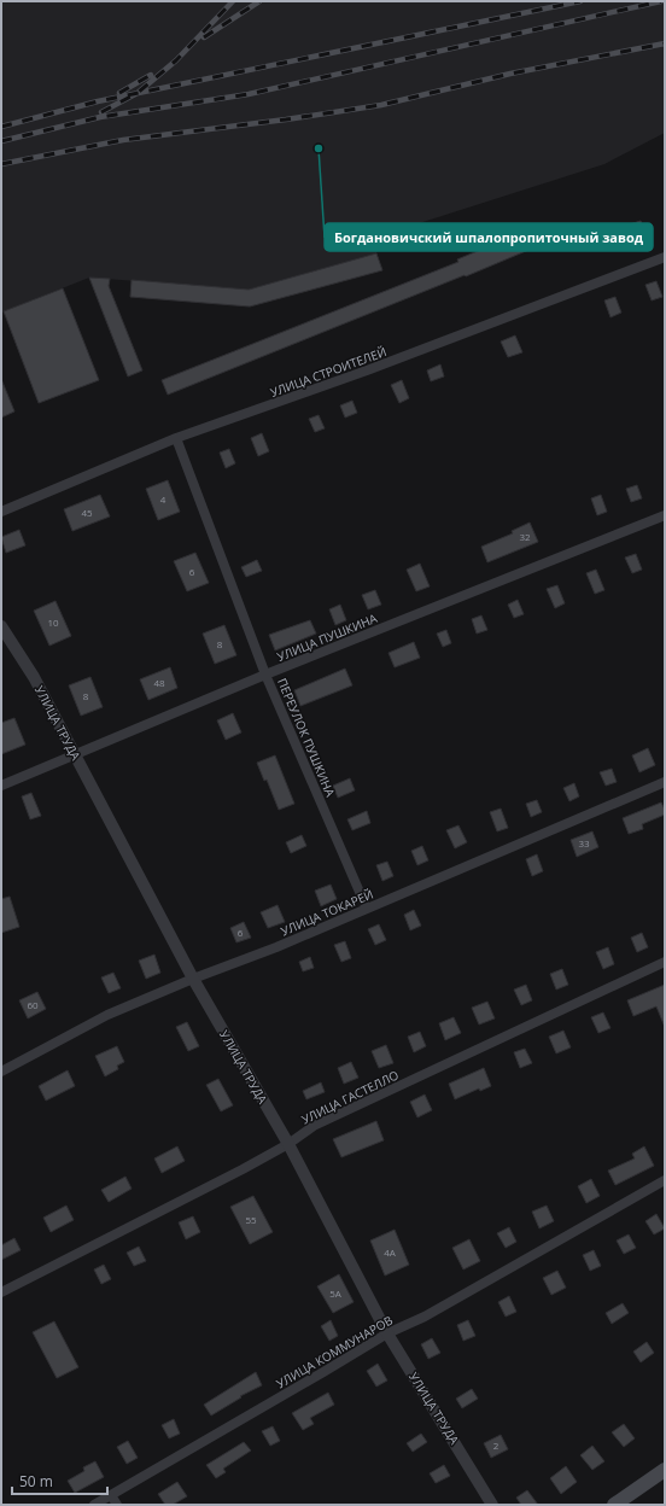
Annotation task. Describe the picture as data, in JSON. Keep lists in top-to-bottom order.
{
  "streets": {
    "street": [
      "УЛИЦА СТРОИТЕЛЕЙ",
      "УЛИЦА ПУШКИНА",
      "УЛИЦА ТРУДА",
      "ПЕРЕУЛОК ПУШКИНА",
      "УЛИЦА ТОКАРЕЙ",
      "УЛИЦА ГАСТЕЛЛО",
      "УЛИЦА КОММУНАРОВ"
    ]
  },
  "crossings": [
    ["УЛИЦА СТРОИТЕЛЕЙ", "ПЕРЕУЛОК ПУШКИНА"],
    ["УЛИЦА ПУШКИНА", "УЛИЦА ТРУДА"],
    ["УЛИЦА ПУШКИНА", "ПЕРЕУЛОК ПУШКИНА"],
    ["УЛИЦА ТРУДА", "УЛИЦА ТОКАРЕЙ"],
    ["УЛИЦА ТРУДА", "УЛИЦА ГАСТЕЛЛО"],
    ["УЛИЦА ТРУДА", "УЛИЦА КОММУНАРОВ"],
    ["ПЕРЕУЛОК ПУШКИНА", "УЛИЦА ТОКАРЕЙ"]
  ],
  "places": ["Богдановичский шпалопропиточный завод"],
  "house_numbers": [
    "4",
    "45",
    "32",
    "6",
    "10",
    "8",
    "48",
    "8",
    "33",
    "6",
    "60",
    "55",
    "4А",
    "5А",
    "2"
  ],
  "scale_bar": "50 m"
}
